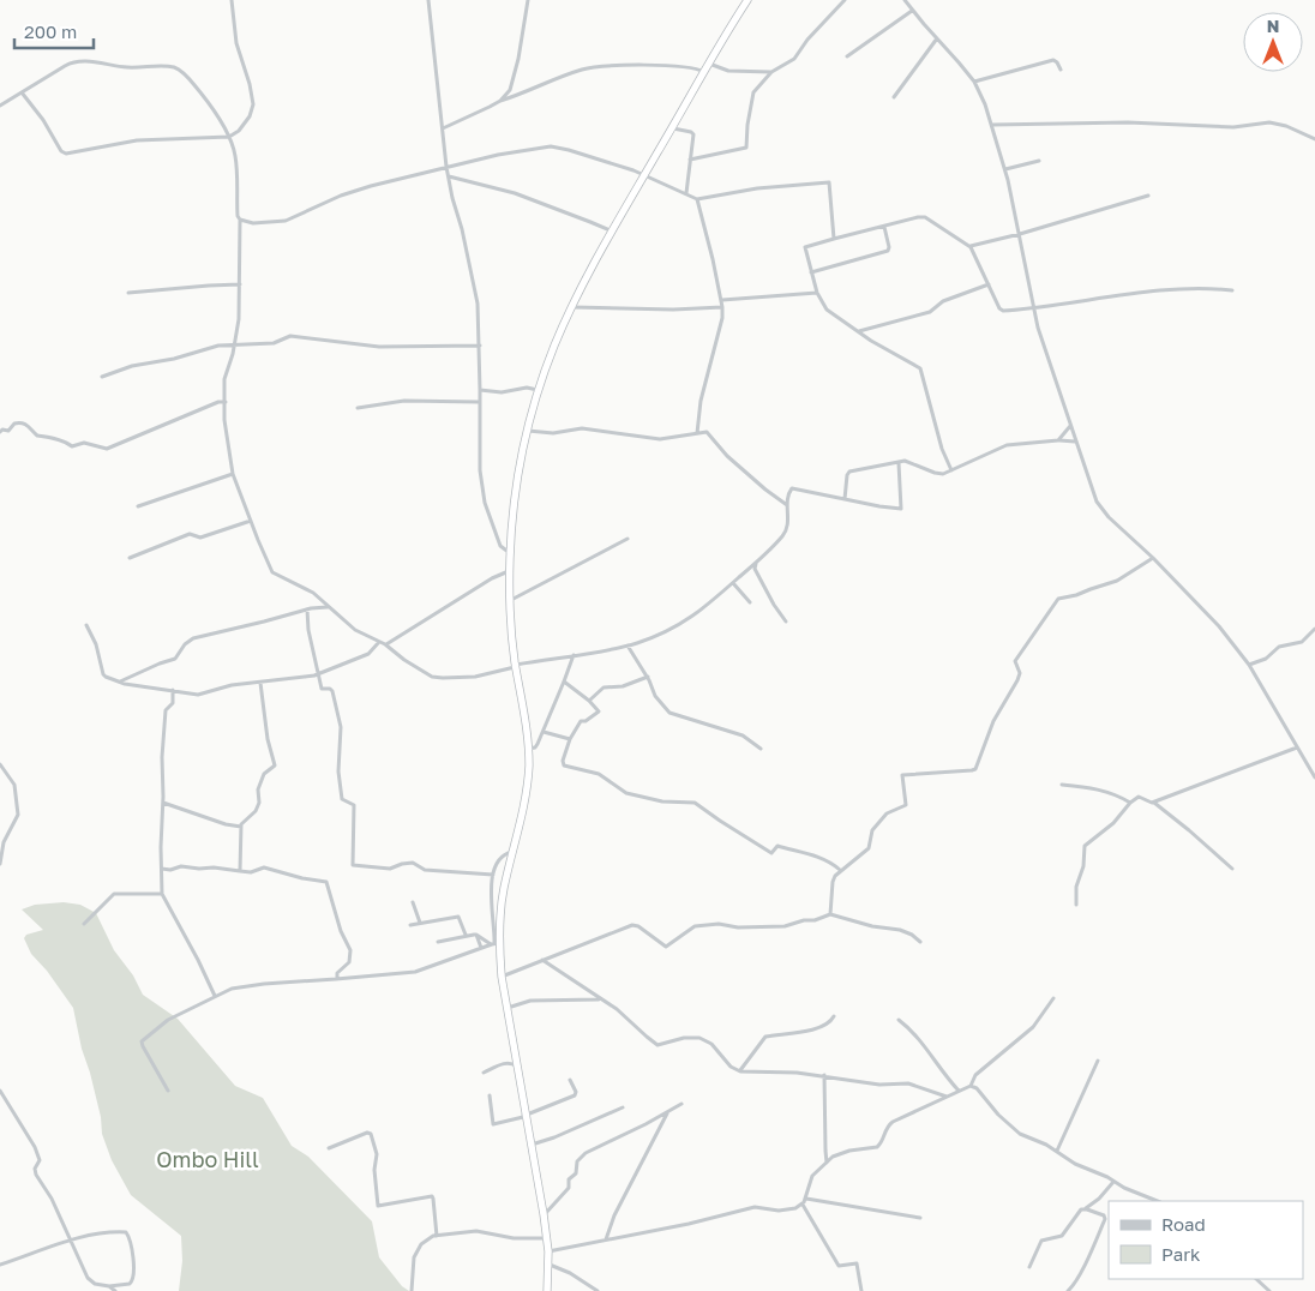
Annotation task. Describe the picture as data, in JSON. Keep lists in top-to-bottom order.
{
  "parks": ["Ombo Hill"],
  "legend": ["Road", "Park"],
  "scale_bar": "200 m",
  "north": "top"
}
